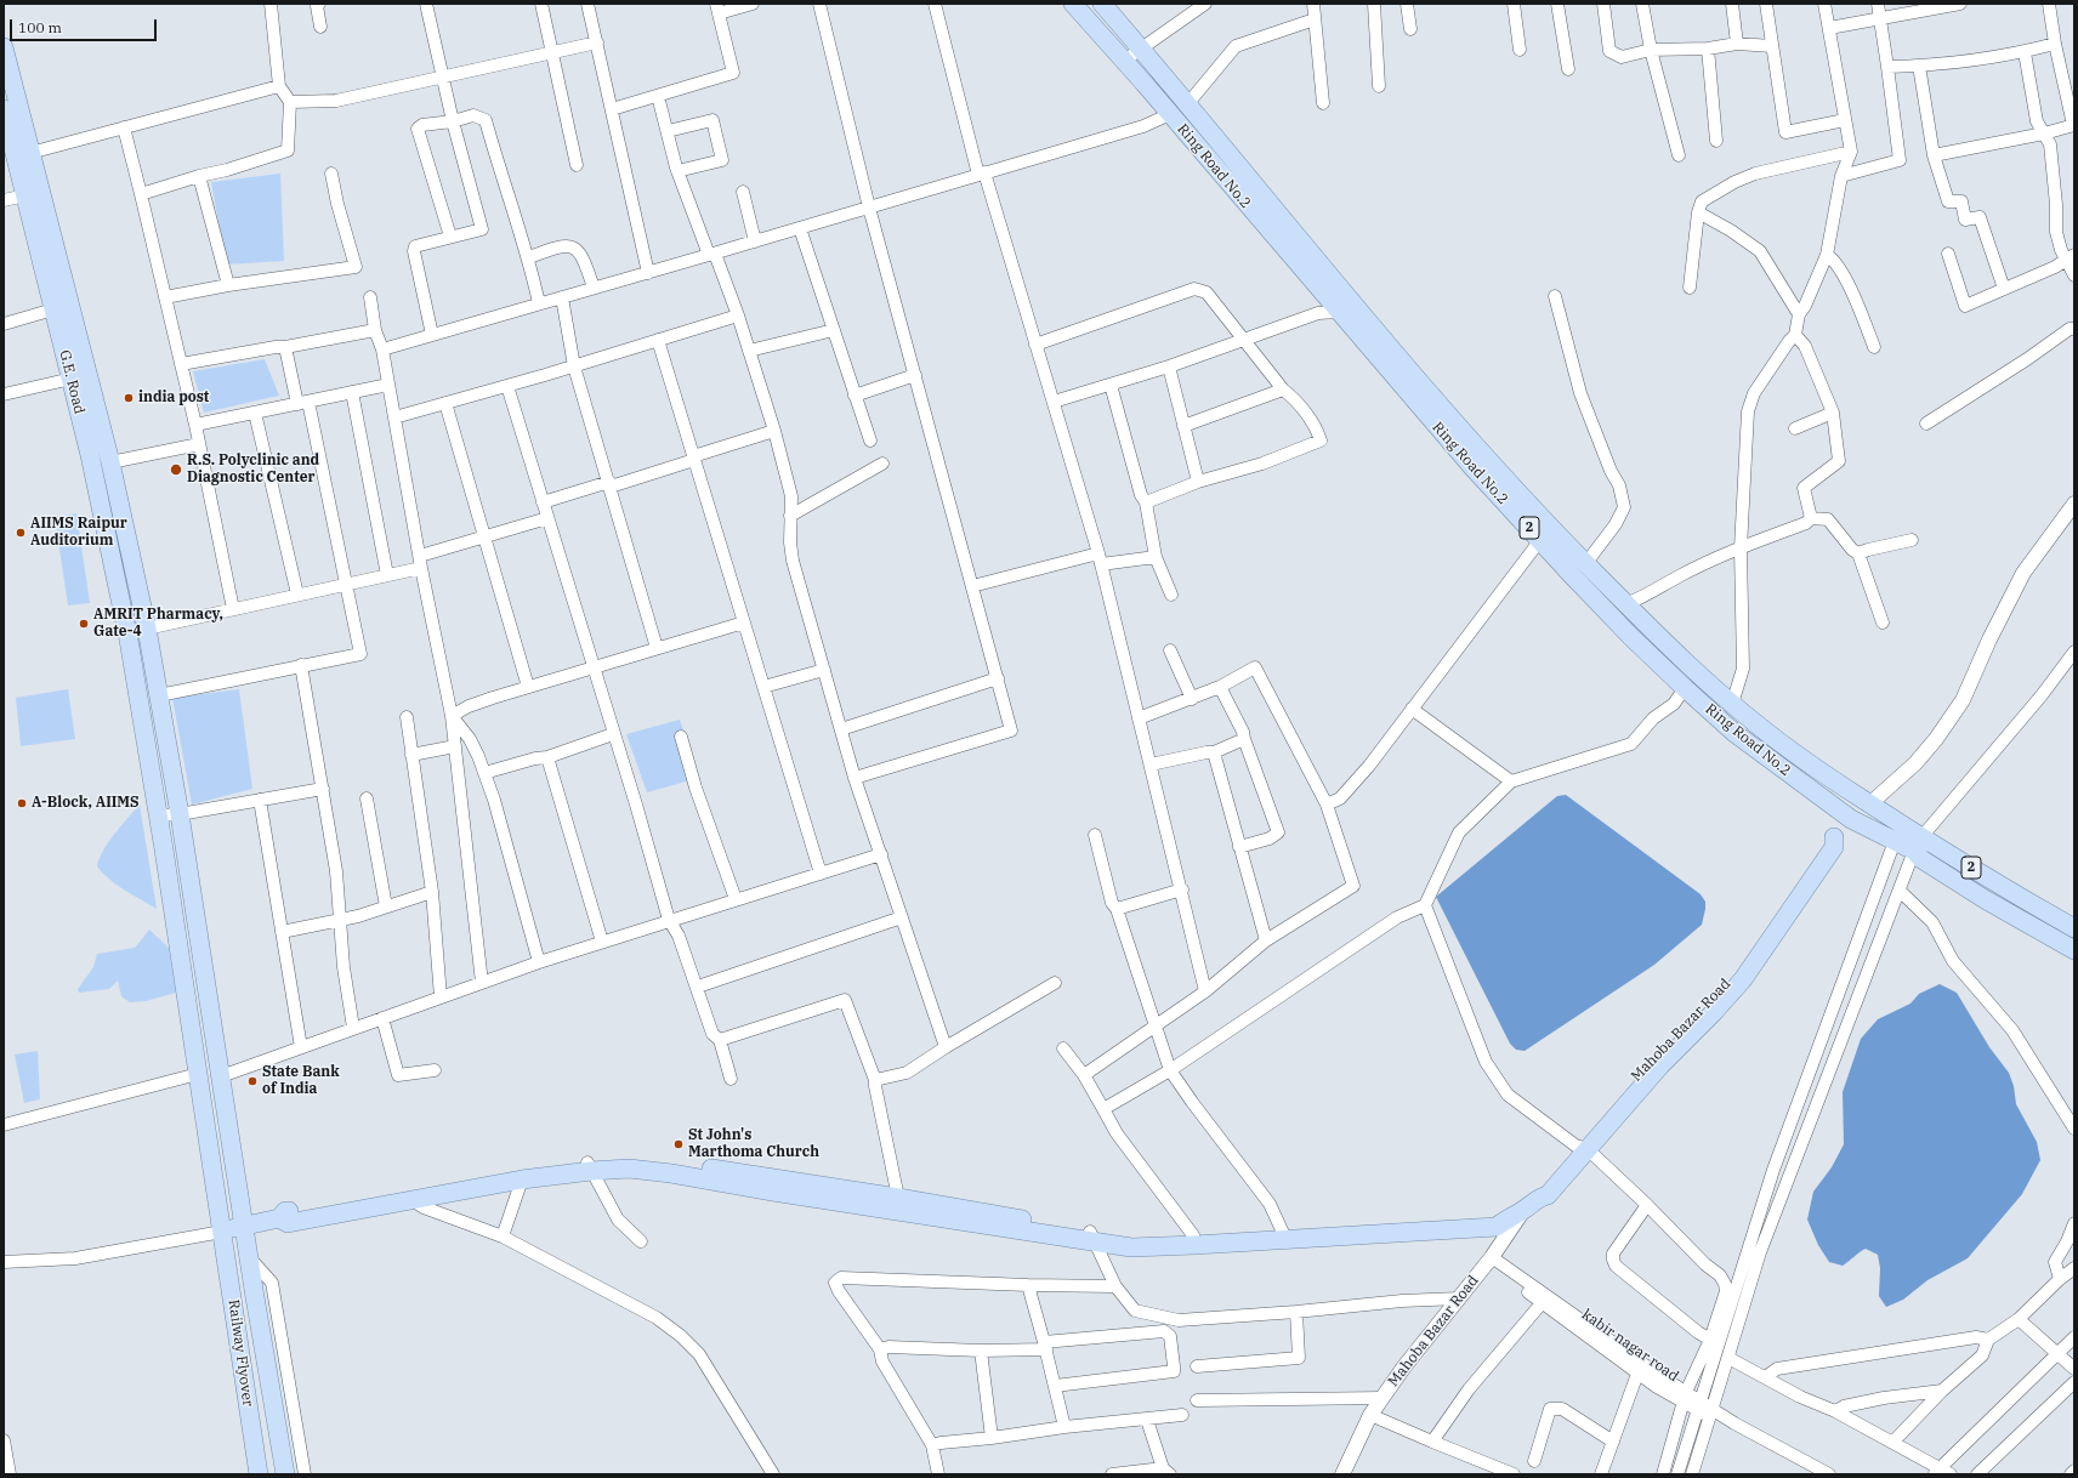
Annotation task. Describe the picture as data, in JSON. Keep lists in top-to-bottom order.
{
  "streets": {
    "main road": [
      "Ring Road No.2",
      "G.E. Road",
      "2",
      "Mahoba Bazar Road",
      "Railway Flyover"
    ],
    "street": ["kabir nagar road"]
  },
  "crossings": [
    ["Ring Road No.2", "Mahoba Bazar Road"],
    ["G.E. Road", "Railway Flyover"],
    ["Mahoba Bazar Road", "kabir nagar road"]
  ],
  "places": [
    "india post",
    "R.S. Polyclinic and Diagnostic Center",
    "AIIMS Raipur Auditorium",
    "AMRIT Pharmacy, Gate-4",
    "A-Block, AIIMS",
    "State Bank of India",
    "St John's Marthoma Church"
  ],
  "scale_bar": "100 m"
}
